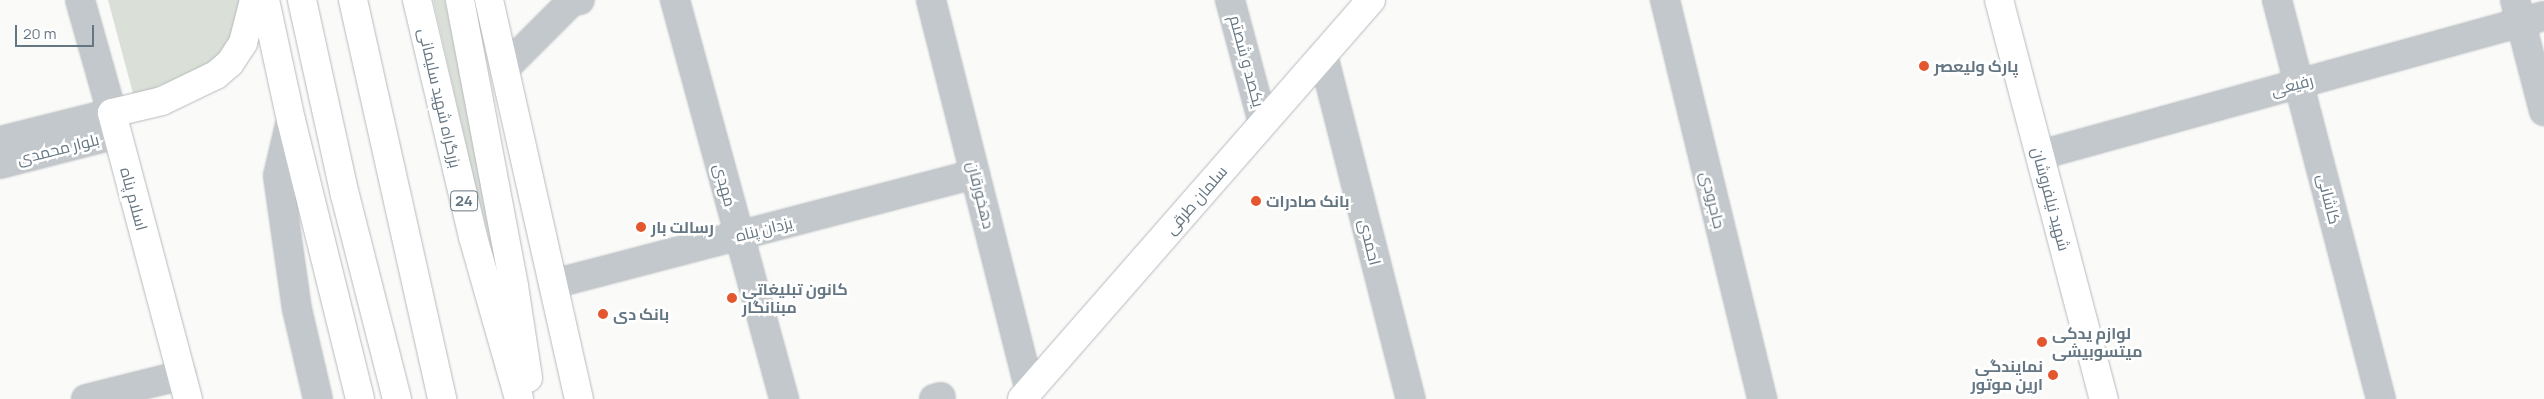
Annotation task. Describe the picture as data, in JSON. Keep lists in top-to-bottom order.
{
  "streets": {
    "main road": [
      "بزرگراه شهید سلیمانی",
      "اسلام پناه",
      "شهید نیلفروشان",
      "سلمان طرقی",
      "24"
    ],
    "street": [
      "یکصد و شصتم",
      "رفیعی",
      "بلوار محمدی",
      "مهدی",
      "دهخورقان",
      "کاشانی",
      "جاجرودی",
      "یزدان پناه",
      "احمدی"
    ]
  },
  "crossings": [
    ["یکصد و شصتم", "سلمان طرقی"],
    ["رفیعی", "شهید نیلفروشان"],
    ["رفیعی", "کاشانی"],
    ["بلوار محمدی", "اسلام پناه"],
    ["مهدی", "یزدان پناه"],
    ["دهخورقان", "سلمان طرقی"],
    ["دهخورقان", "یزدان پناه"],
    ["سلمان طرقی", "احمدی"]
  ],
  "places": [
    "پارک ولیعصر",
    "بانک صادرات",
    "رسالت بار",
    "کانون تبلیغاتی مبنانگار",
    "بانک دی",
    "لوازم یدکی میتسوبیشی",
    "نمایندگی ارین موتور"
  ],
  "scale_bar": "20 m"
}
